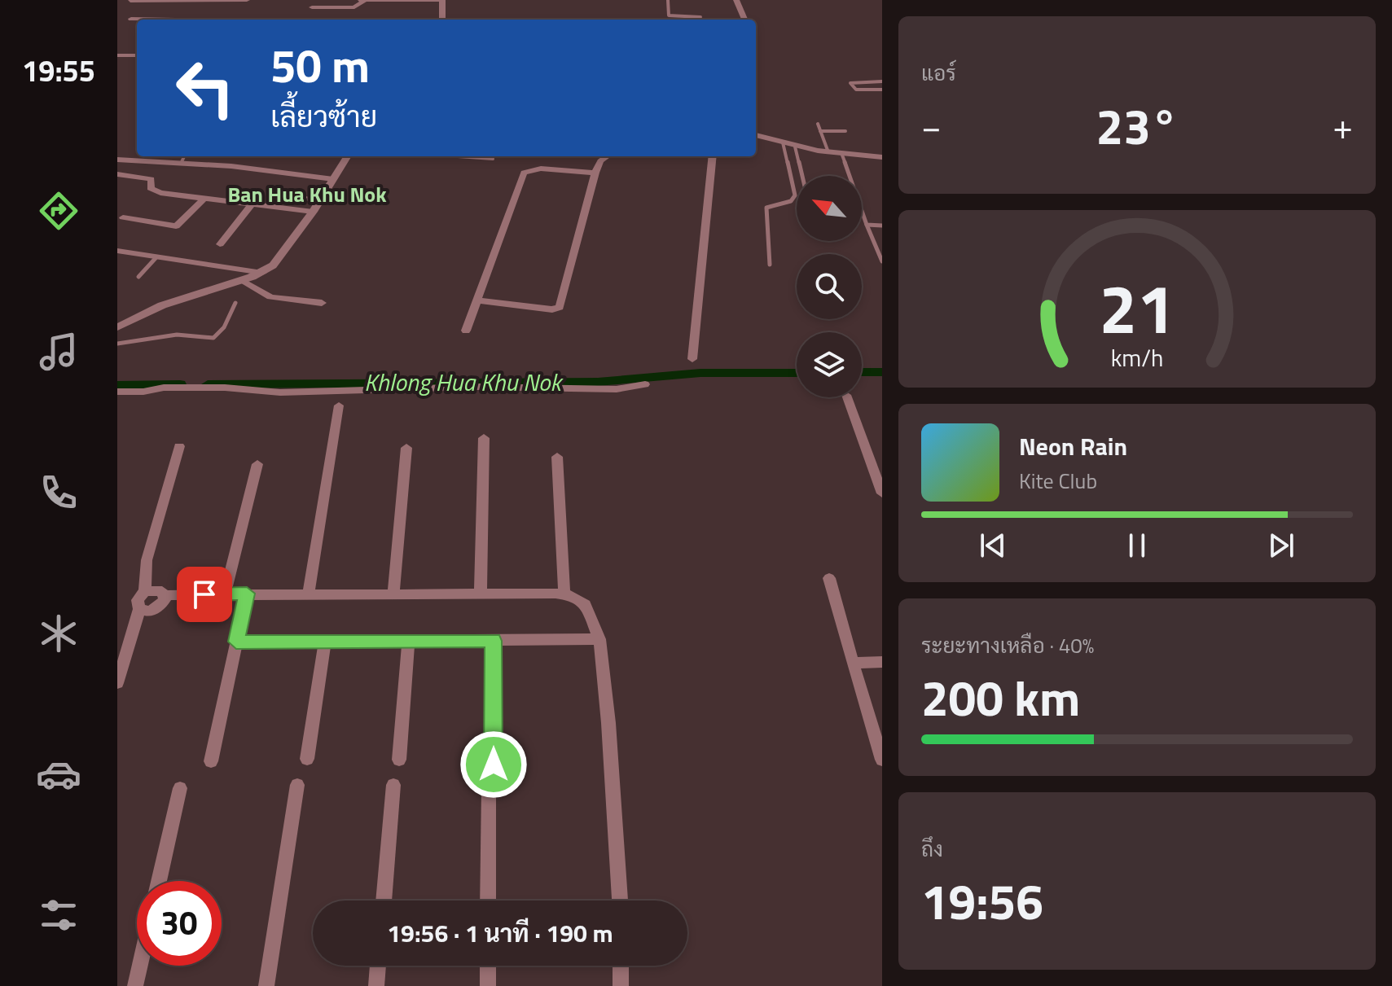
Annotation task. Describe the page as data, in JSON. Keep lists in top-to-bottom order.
{
  "districts": ["Ban Hua Khu Nok"],
  "water": ["Khlong Hua Khu Nok"],
  "north": "top left",
  "page": {
    "tabs": "19:55",
    "tile": [
      "แอร์",
      ["ระยะทางเหลือ · 40%", "200 km"],
      ["ถึง", "19:56"]
    ],
    "turn": ["50 m", "เลี้ยวซ้าย"],
    "heat": ["−", "23°", "+"],
    "song": ["Neon Rain", "Kite Club"],
    "limit": "30",
    "trip": "19:56 · 1 นาที · 190 m",
    "gauge": ["21", "km/h"]
  }
}
